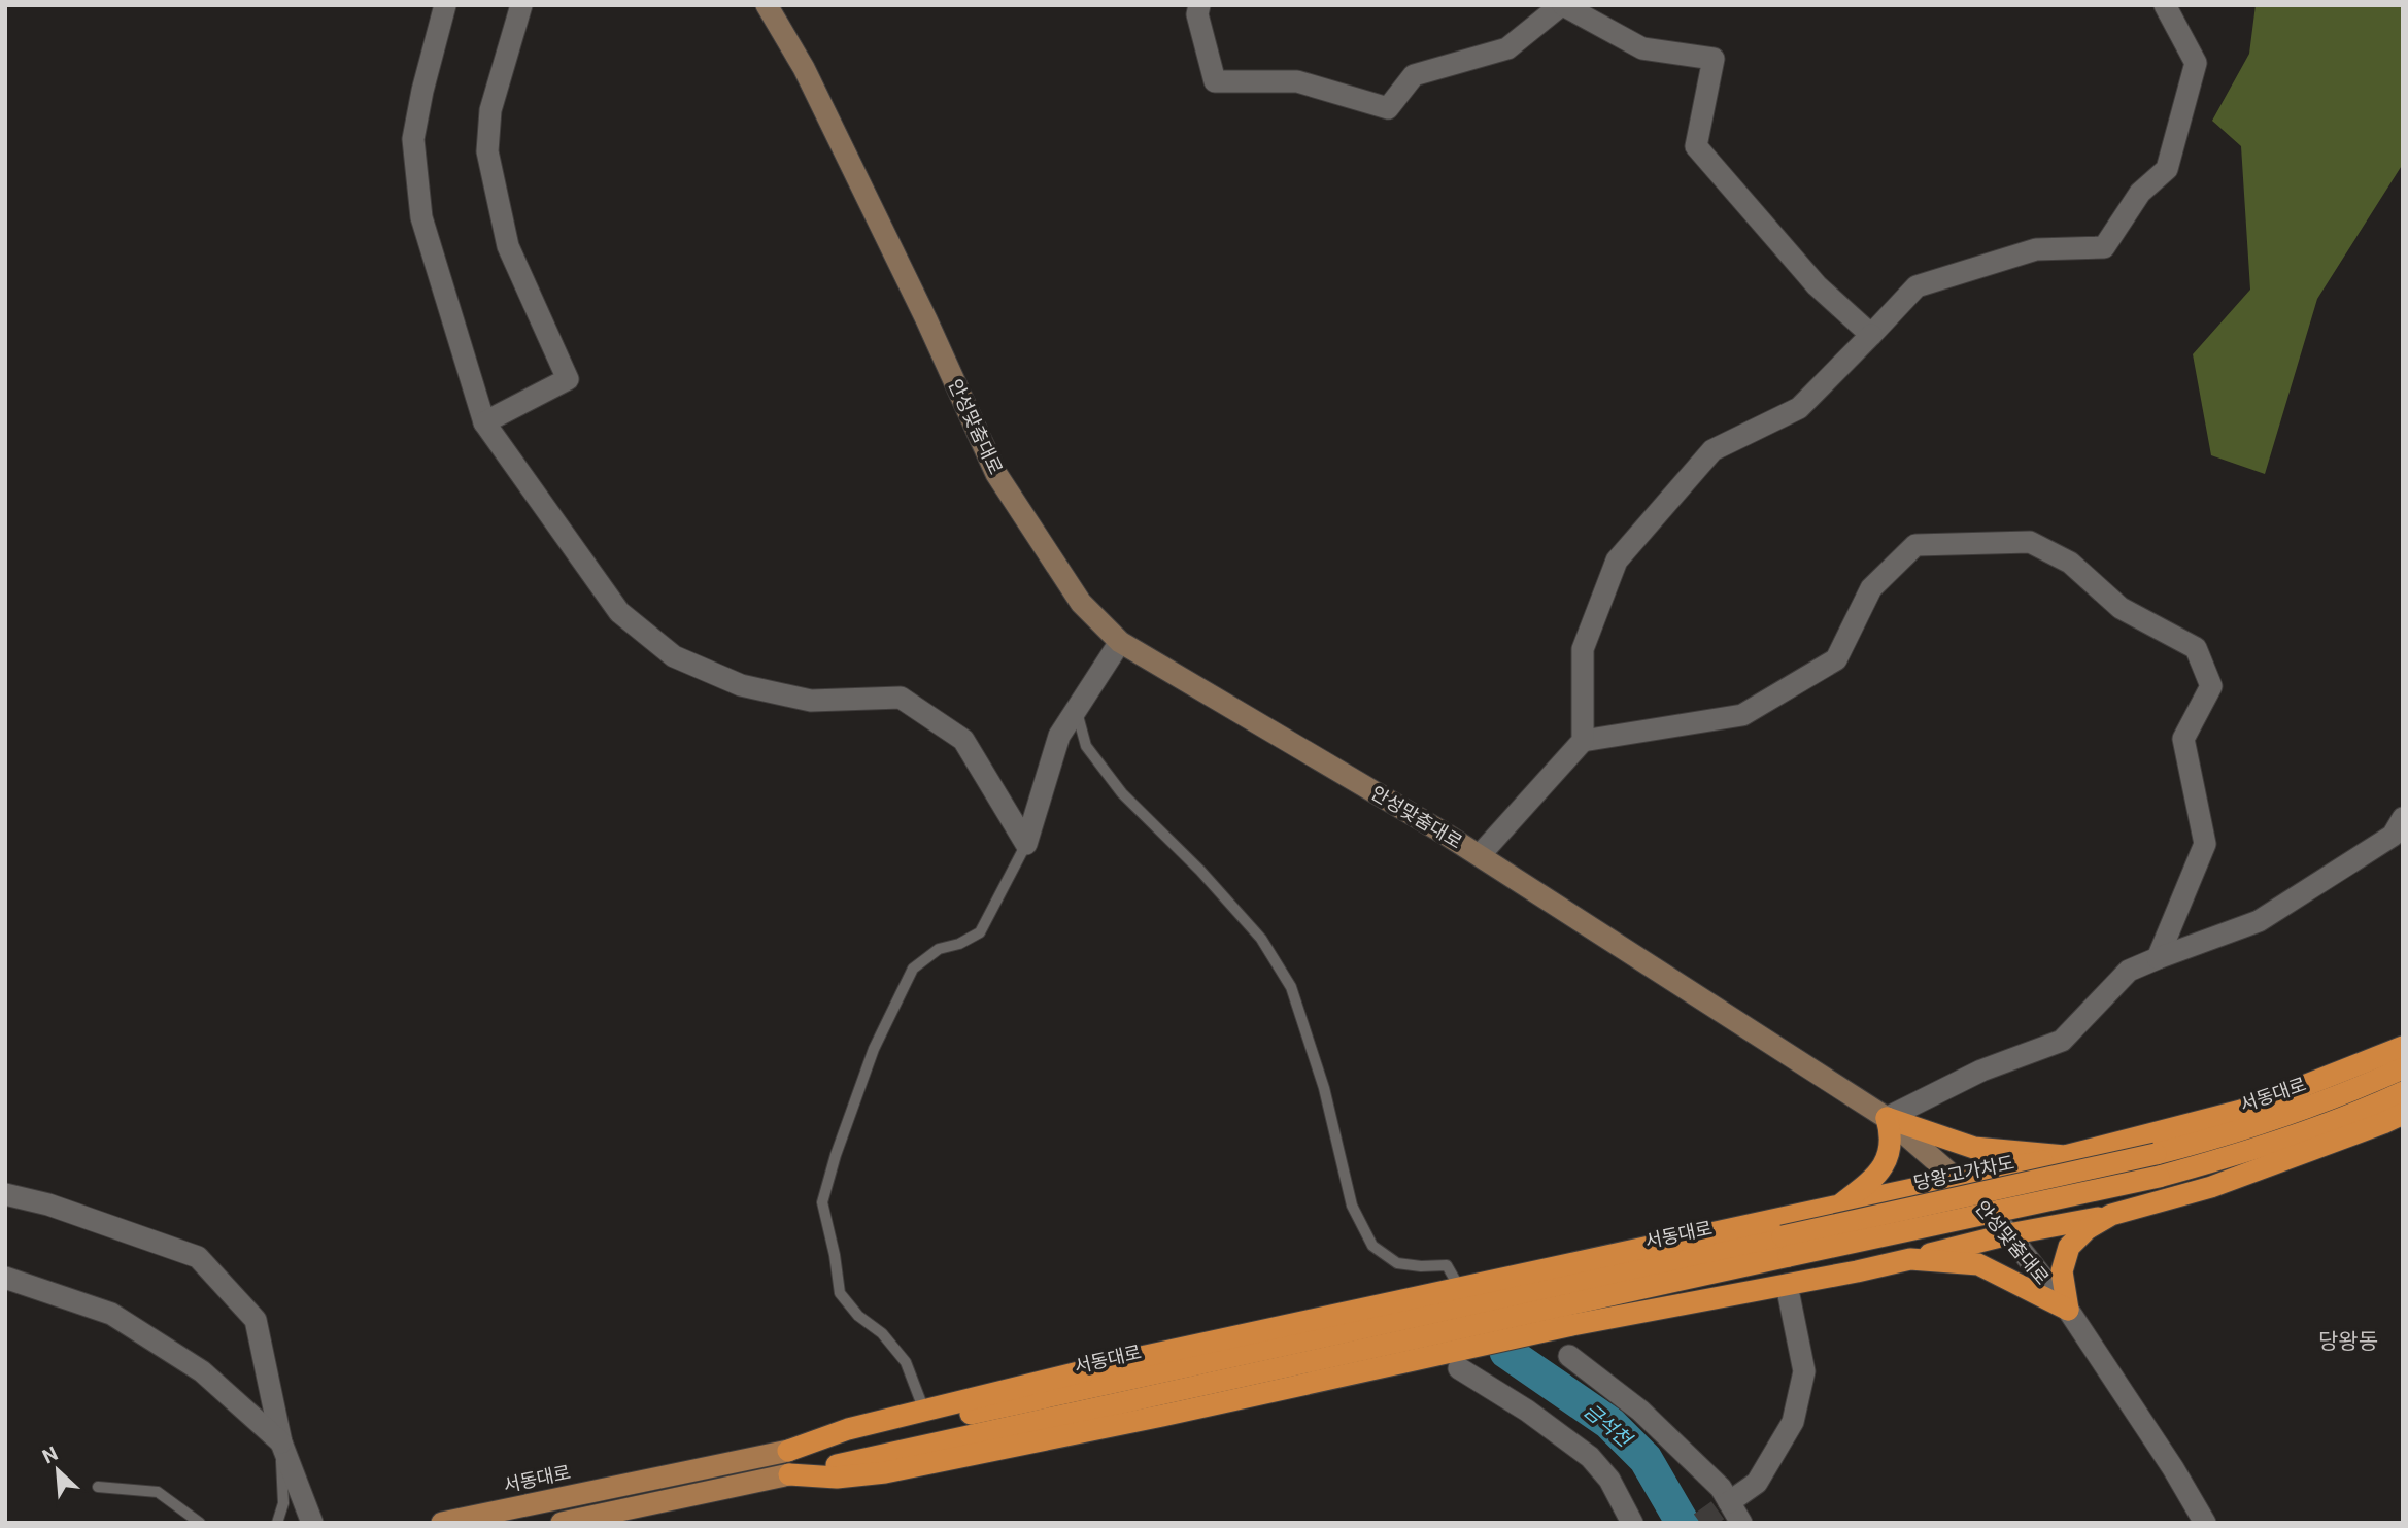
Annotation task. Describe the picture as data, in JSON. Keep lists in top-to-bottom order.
{
  "streets": {
    "highway": ["서동대로"],
    "street": ["안성맞춤대로"]
  },
  "districts": ["당왕동"],
  "water": ["금석천"],
  "north": "top left"
}
